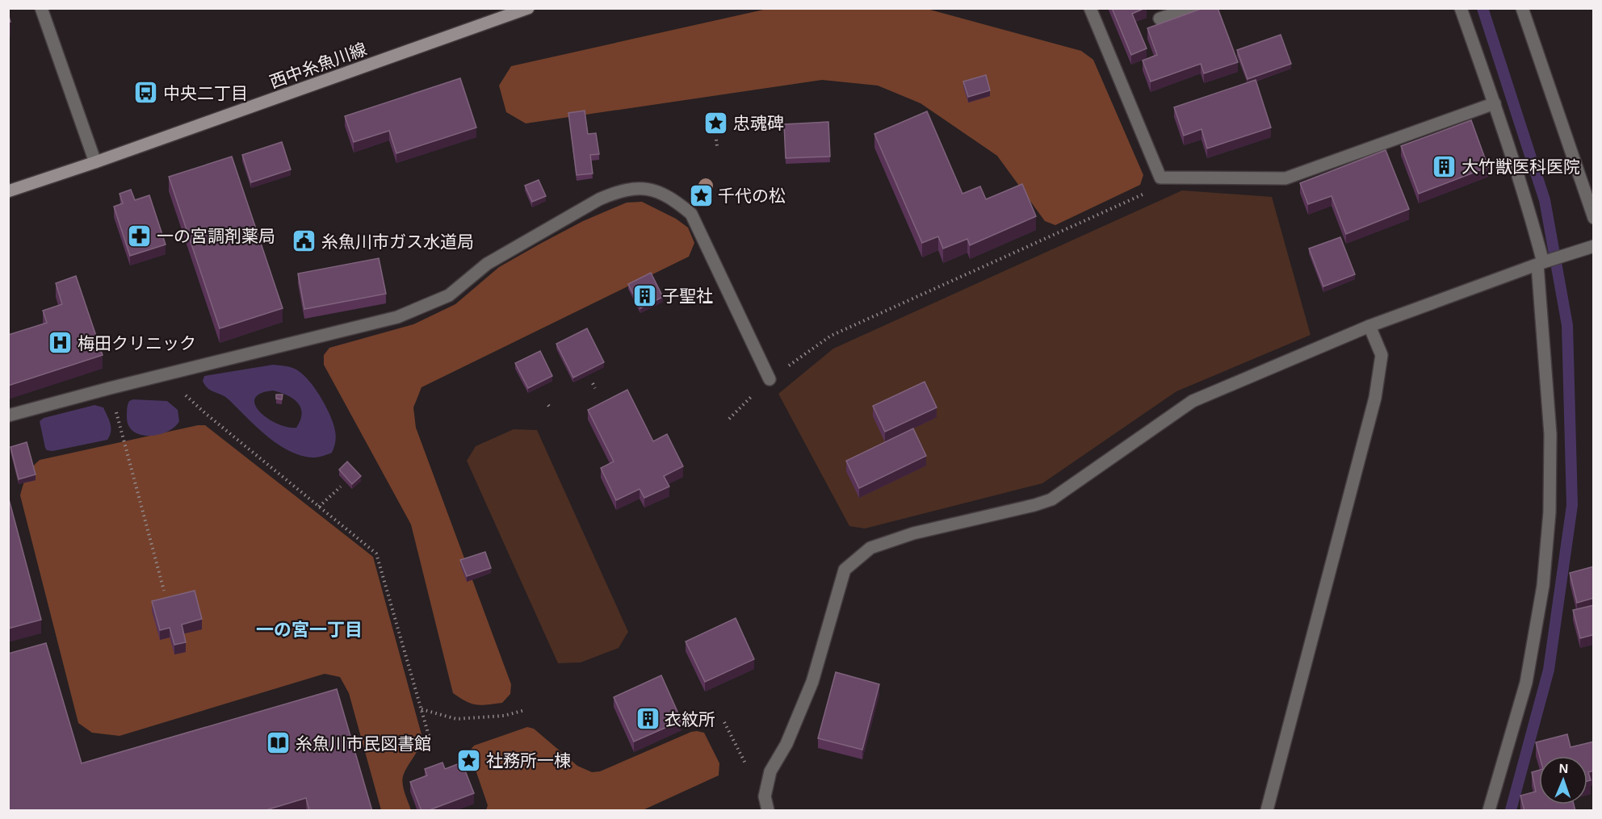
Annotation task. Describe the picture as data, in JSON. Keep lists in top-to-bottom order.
{
  "streets": {
    "main road": ["西中糸魚川線"]
  },
  "districts": ["一の宮一丁目"],
  "places": {
    "bus stop": ["中央二丁目"],
    "place": ["忠魂碑", "千代の松", "社務所一棟"],
    "building": ["大竹獣医科医院", "子聖社", "衣紋所"],
    "pharmacy": ["一の宮調剤薬局"],
    "public building": ["糸魚川市ガス水道局"],
    "hospital": ["梅田クリニック"],
    "library": ["糸魚川市民図書館"]
  },
  "north": "top"
}
